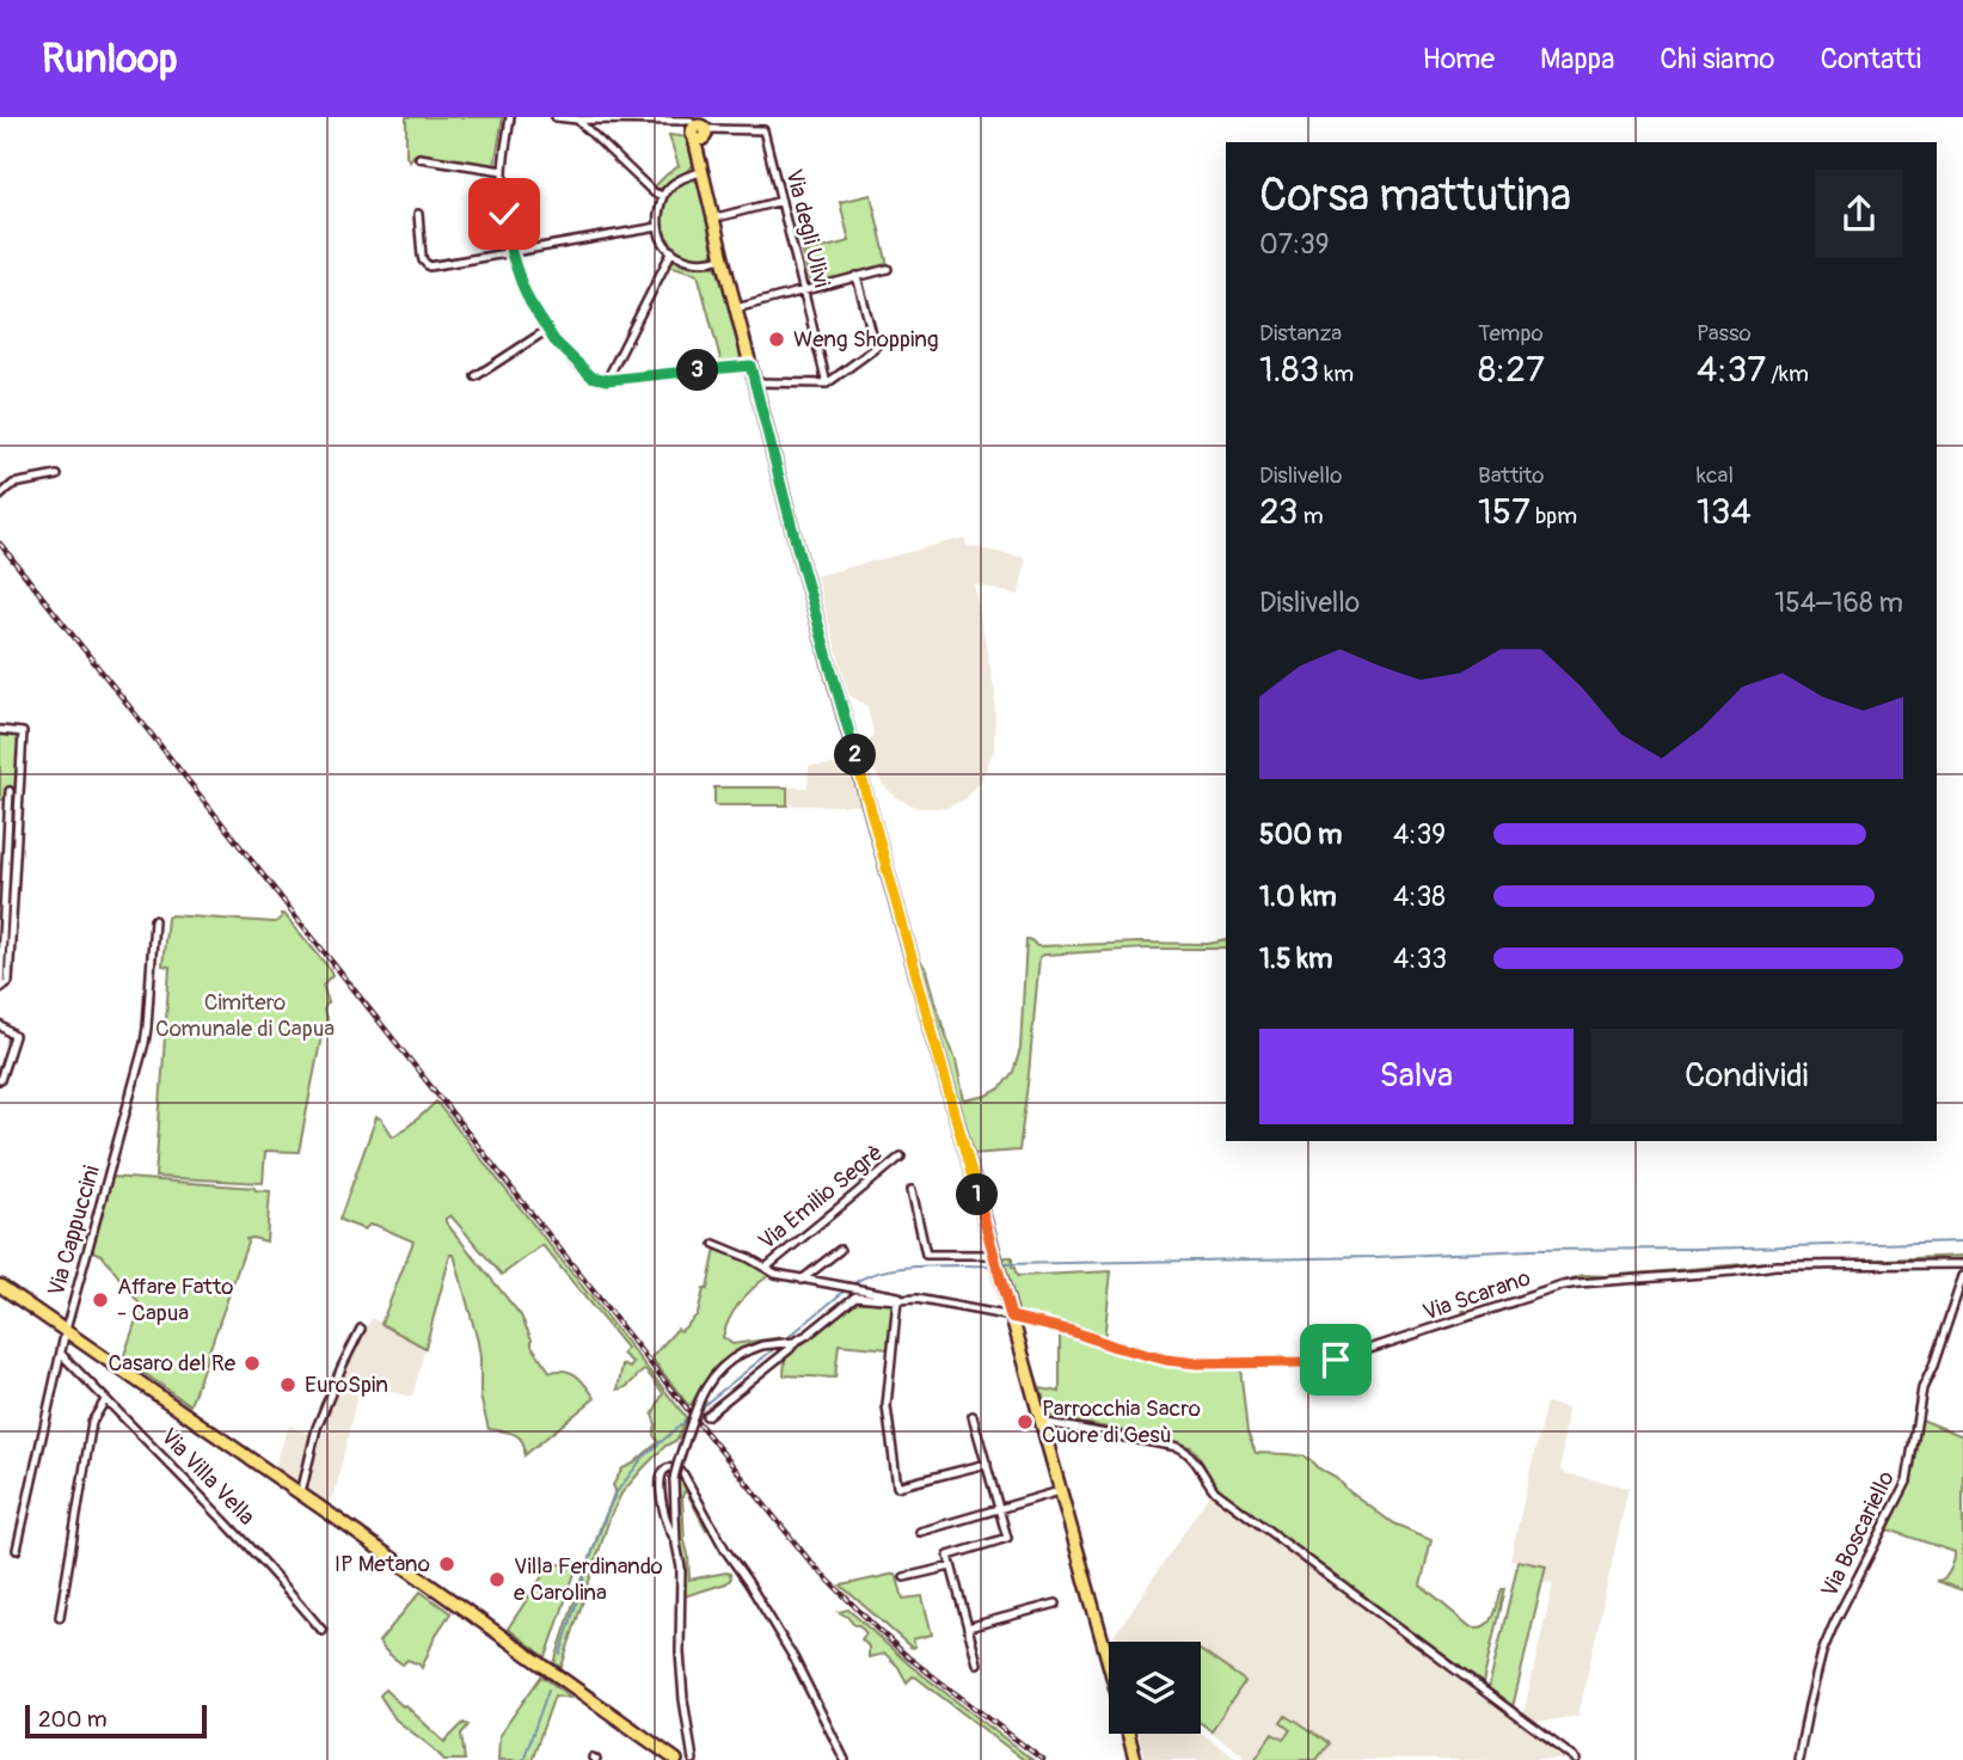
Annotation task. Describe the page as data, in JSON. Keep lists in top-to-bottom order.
{
  "streets": {
    "street": [
      "Via degli Ulivi",
      "Via Emilio Segrè",
      "Via Cappuccini",
      "Via Scarano",
      "Via Villa Vella",
      "Via Boscariello"
    ]
  },
  "crossings": [
    ["Via Cappuccini", "Via Villa Vella"]
  ],
  "parks": ["Cimitero Comunale di Capua"],
  "places": [
    "Weng Shopping",
    "Affare Fatto - Capua",
    "Casaro del Re",
    "EuroSpin",
    "Parrocchia Sacro Cuore di Gesù",
    "IP Metano",
    "Villa Ferdinando e Carolina"
  ],
  "scale_bar": "200 m",
  "page": {
    "header": "Runloop",
    "nav": [
      "Home",
      "Mappa",
      "Chi siamo",
      "Contatti"
    ],
    "heading": ["Corsa mattutina", "07:39"],
    "stats": [
      ["Distanza", "1.83 km"],
      ["Tempo", "8:27"],
      ["Passo", "4:37 /km"],
      ["Dislivello", "23 m"],
      ["Battito", "157 bpm"],
      ["kcal", "134"]
    ],
    "pins": ["3", "2", "1"],
    "chart": ["Dislivello", "154–168 m"],
    "list": [
      {
        "name": "500 m",
        "note": "4:39"
      },
      {
        "name": "1.0 km",
        "note": "4:38"
      },
      {
        "name": "1.5 km",
        "note": "4:33"
      }
    ],
    "buttons": ["Salva", "Condividi"],
    "scale": "200 m"
  }
}
